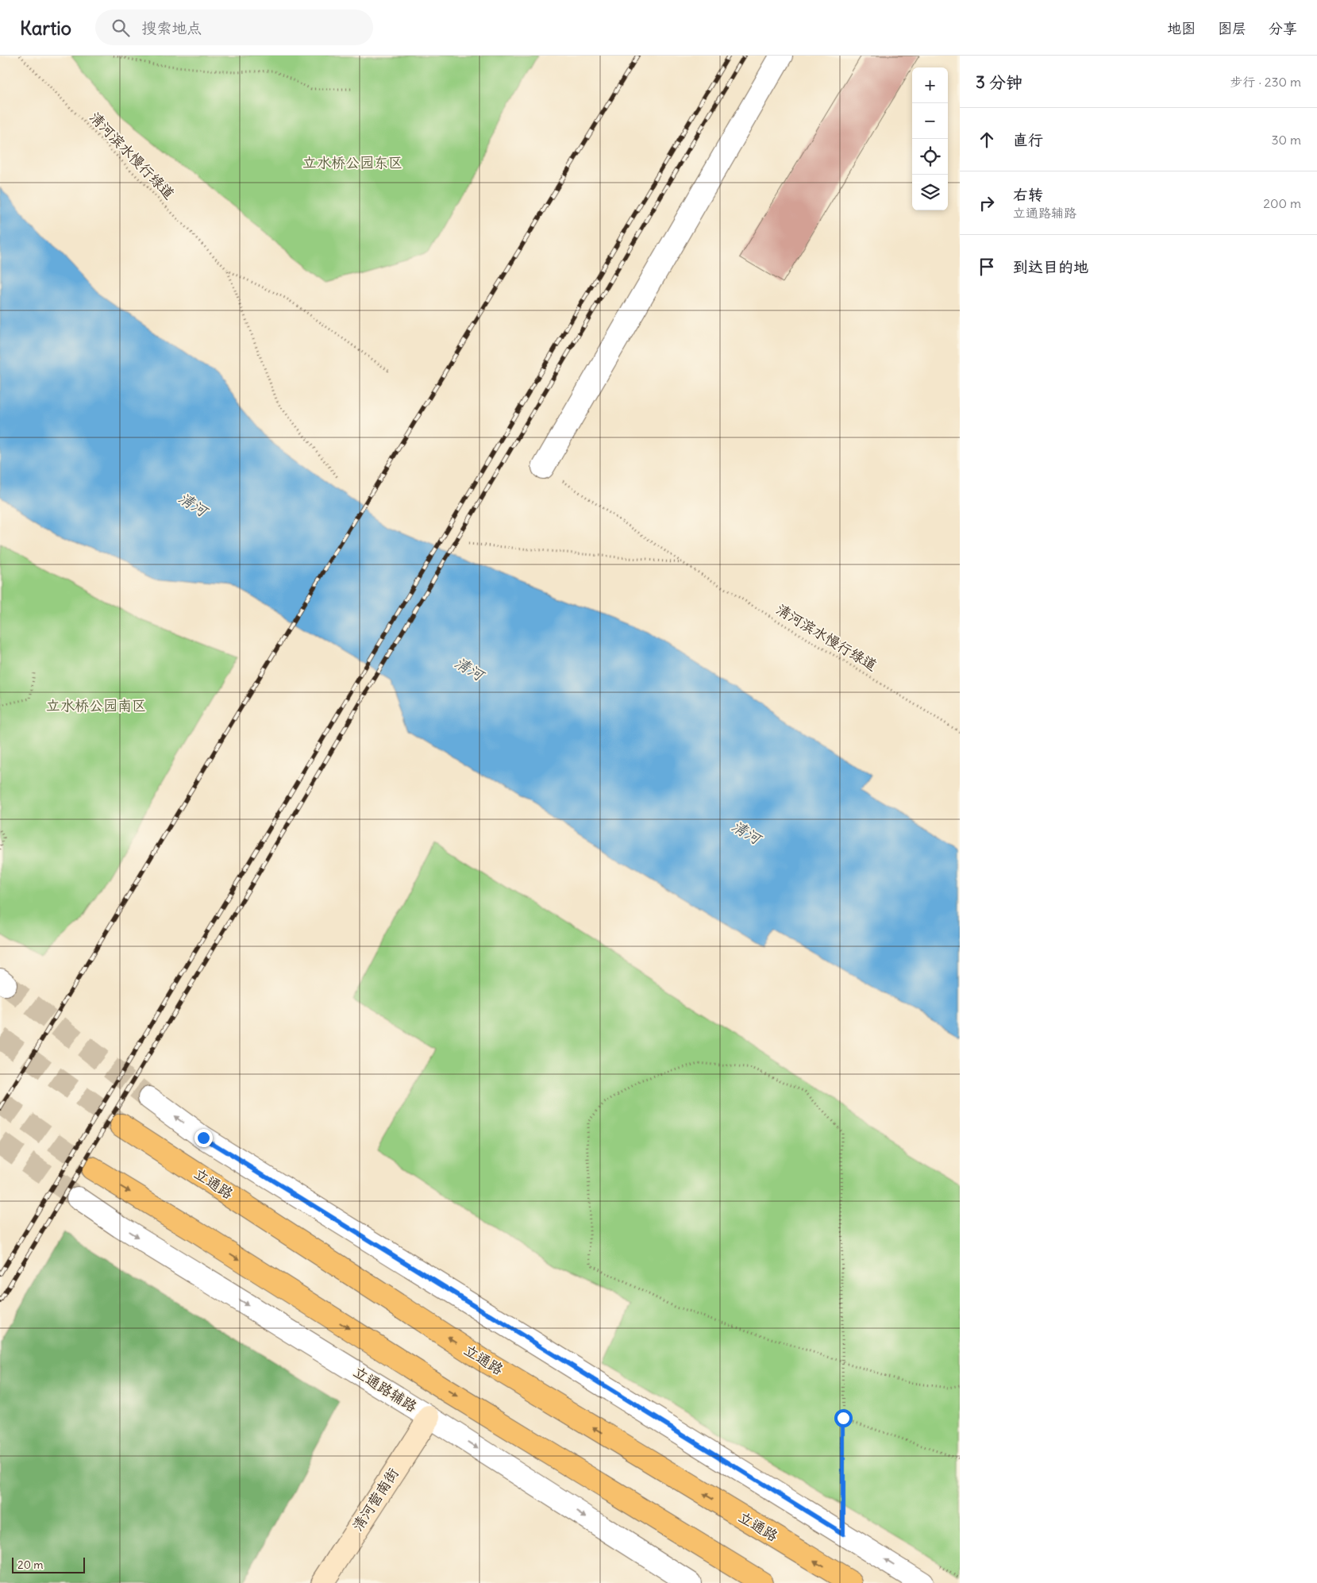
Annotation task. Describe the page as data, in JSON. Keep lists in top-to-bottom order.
{
  "streets": {
    "main road": ["立通路"],
    "street": ["立通路辅路", "清河营南街"],
    "path": ["清河滨水慢行绿道"]
  },
  "crossings": [
    ["立通路辅路", "清河营南街"]
  ],
  "water": ["清河"],
  "parks": ["立水桥公园东区", "立水桥公园南区"],
  "scale_bar": "20 m",
  "page": {
    "header": "Kartio",
    "search": "搜索地点",
    "nav": ["地图", "图层", "分享"],
    "heading": ["3 分钟", "步行 · 230 m"],
    "map_buttons": ["+", "−"],
    "list": [
      ["直行", "30 m"],
      ["右转", "立通路辅路", "200 m"],
      "到达目的地"
    ],
    "scale": "20 m"
  }
}
